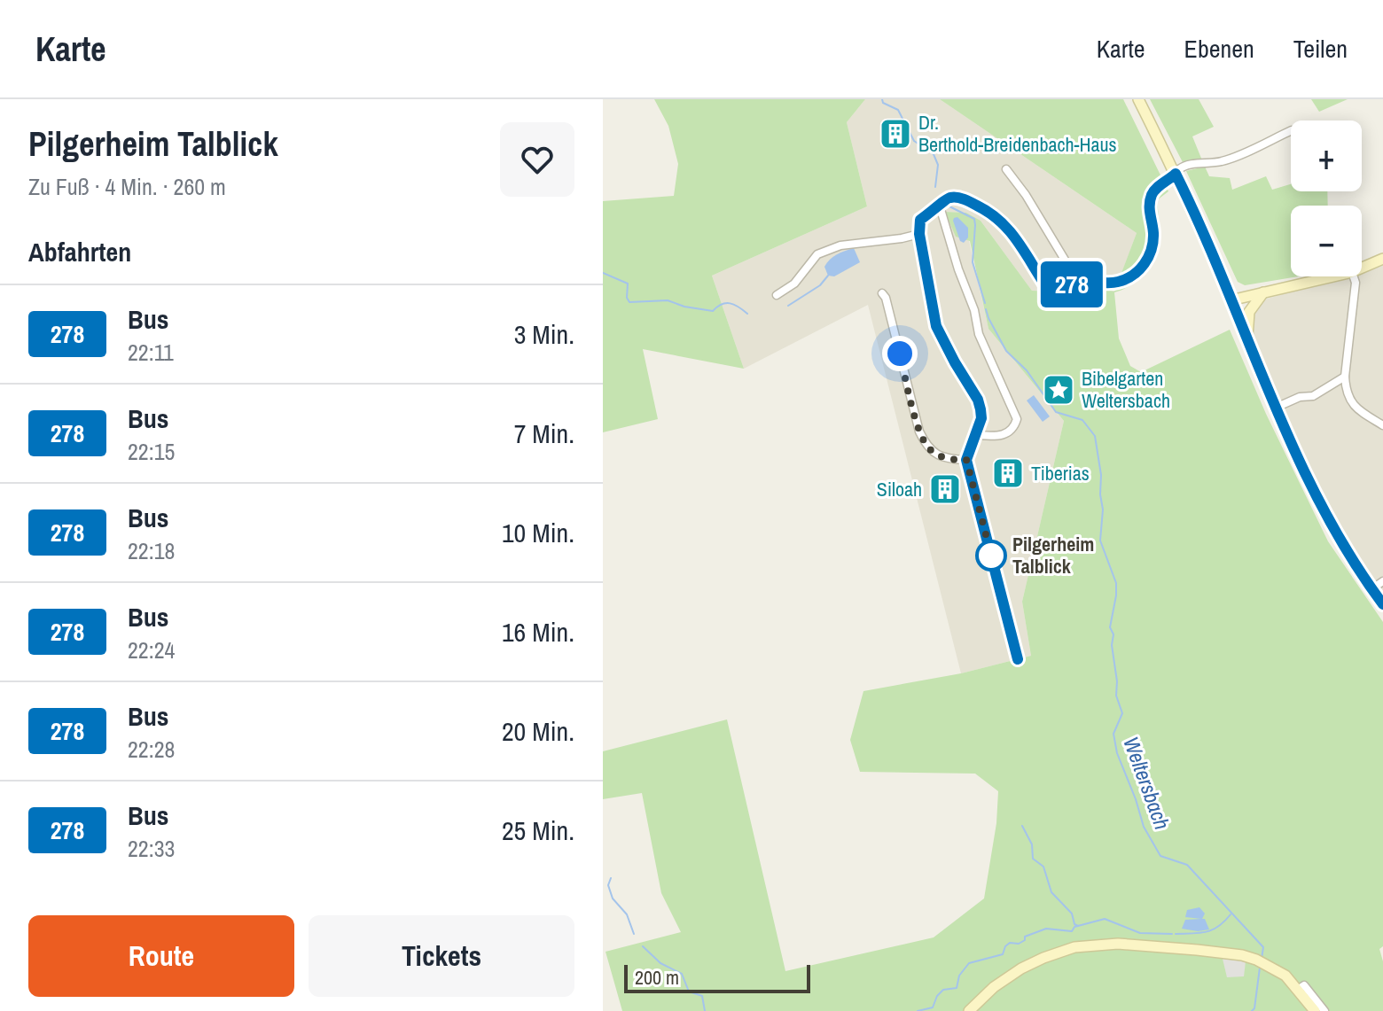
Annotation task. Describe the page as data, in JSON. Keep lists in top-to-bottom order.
{
  "water": ["Weltersbach"],
  "places": {
    "building": ["Dr. Berthold-Breidenbach-Haus", "Tiberias", "Siloah"],
    "place": ["Bibelgarten Weltersbach"],
    "other": ["Pilgerheim Talblick"]
  },
  "lines": ["bus line 278"],
  "scale_bar": "200 m",
  "page": {
    "header": "Karte",
    "nav": ["Karte", "Ebenen", "Teilen"],
    "heading": [
      ["Pilgerheim Talblick", "Zu Fuß · 4 Min. · 260 m"],
      "Abfahrten"
    ],
    "on_map": "278",
    "map_buttons": ["+", "−"],
    "list": [
      {
        "mark": "278",
        "name": "Bus",
        "note": "22:11",
        "value": "3 Min."
      },
      {
        "mark": "278",
        "name": "Bus",
        "note": "22:15",
        "value": "7 Min."
      },
      {
        "mark": "278",
        "name": "Bus",
        "note": "22:18",
        "value": "10 Min."
      },
      {
        "mark": "278",
        "name": "Bus",
        "note": "22:24",
        "value": "16 Min."
      },
      {
        "mark": "278",
        "name": "Bus",
        "note": "22:28",
        "value": "20 Min."
      },
      {
        "mark": "278",
        "name": "Bus",
        "note": "22:33",
        "value": "25 Min."
      }
    ],
    "buttons": ["Route", "Tickets"],
    "scale": "200 m"
  }
}
